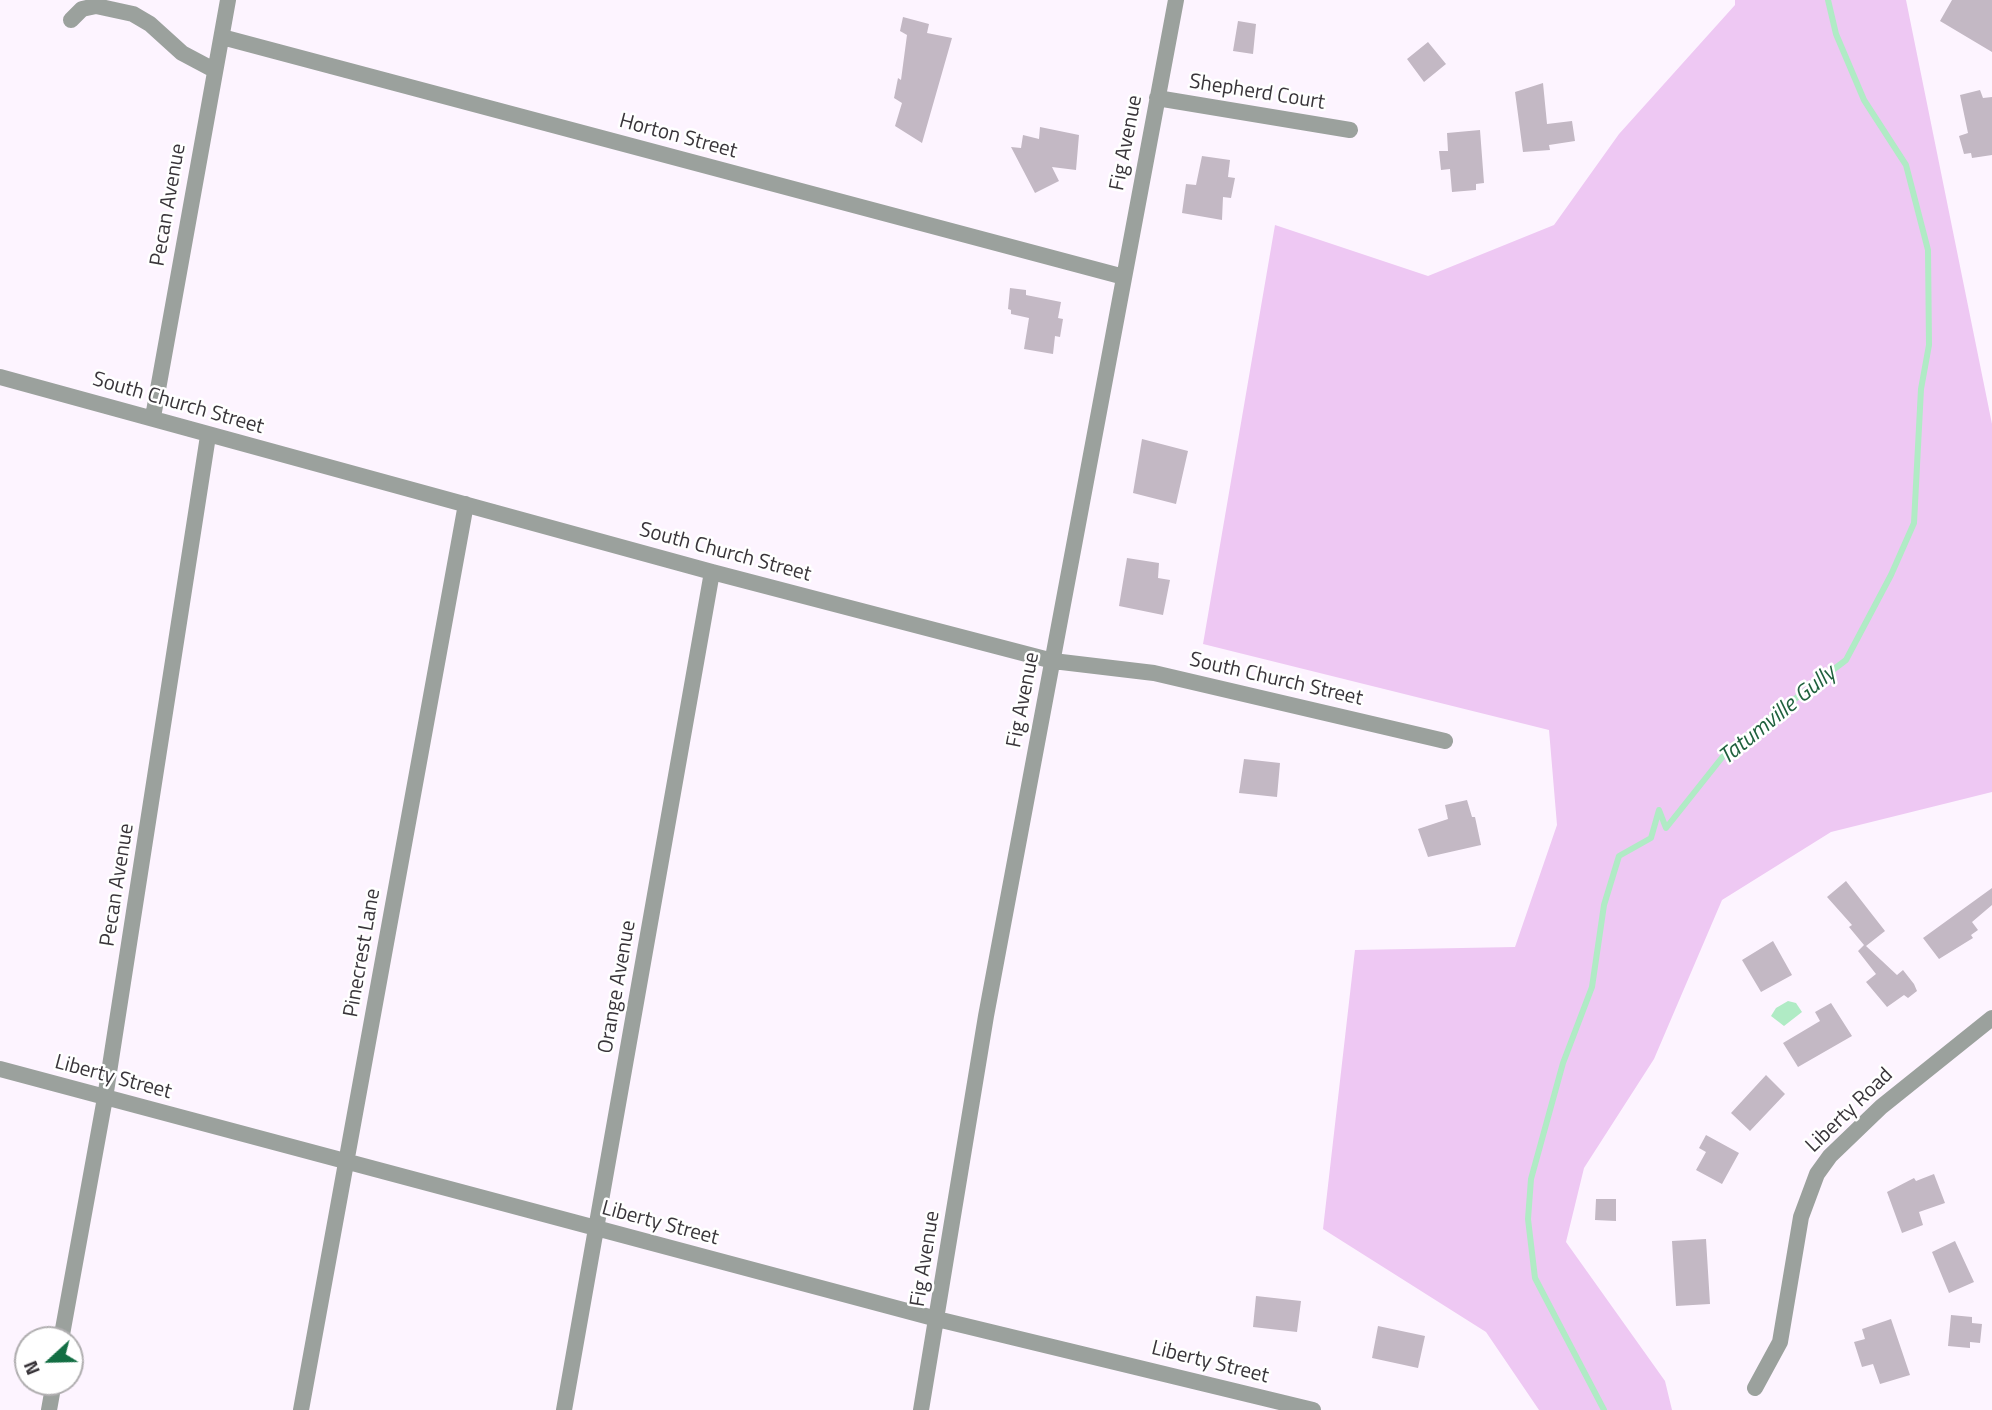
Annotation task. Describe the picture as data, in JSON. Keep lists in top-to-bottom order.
{
  "streets": {
    "street": [
      "Shepherd Court",
      "Horton Street",
      "Fig Avenue",
      "Pecan Avenue",
      "South Church Street",
      "Pinecrest Lane",
      "Orange Avenue",
      "Liberty Street",
      "Liberty Road"
    ]
  },
  "crossings": [
    ["Shepherd Court", "Fig Avenue"],
    ["Horton Street", "Fig Avenue"],
    ["Horton Street", "Pecan Avenue"],
    ["Fig Avenue", "South Church Street"],
    ["Fig Avenue", "Liberty Street"],
    ["Pecan Avenue", "South Church Street"],
    ["Pecan Avenue", "Liberty Street"],
    ["South Church Street", "Pinecrest Lane"],
    ["South Church Street", "Orange Avenue"],
    ["Pinecrest Lane", "Liberty Street"],
    ["Orange Avenue", "Liberty Street"]
  ],
  "water": ["Tatumville Gully"],
  "north": "left"
}
